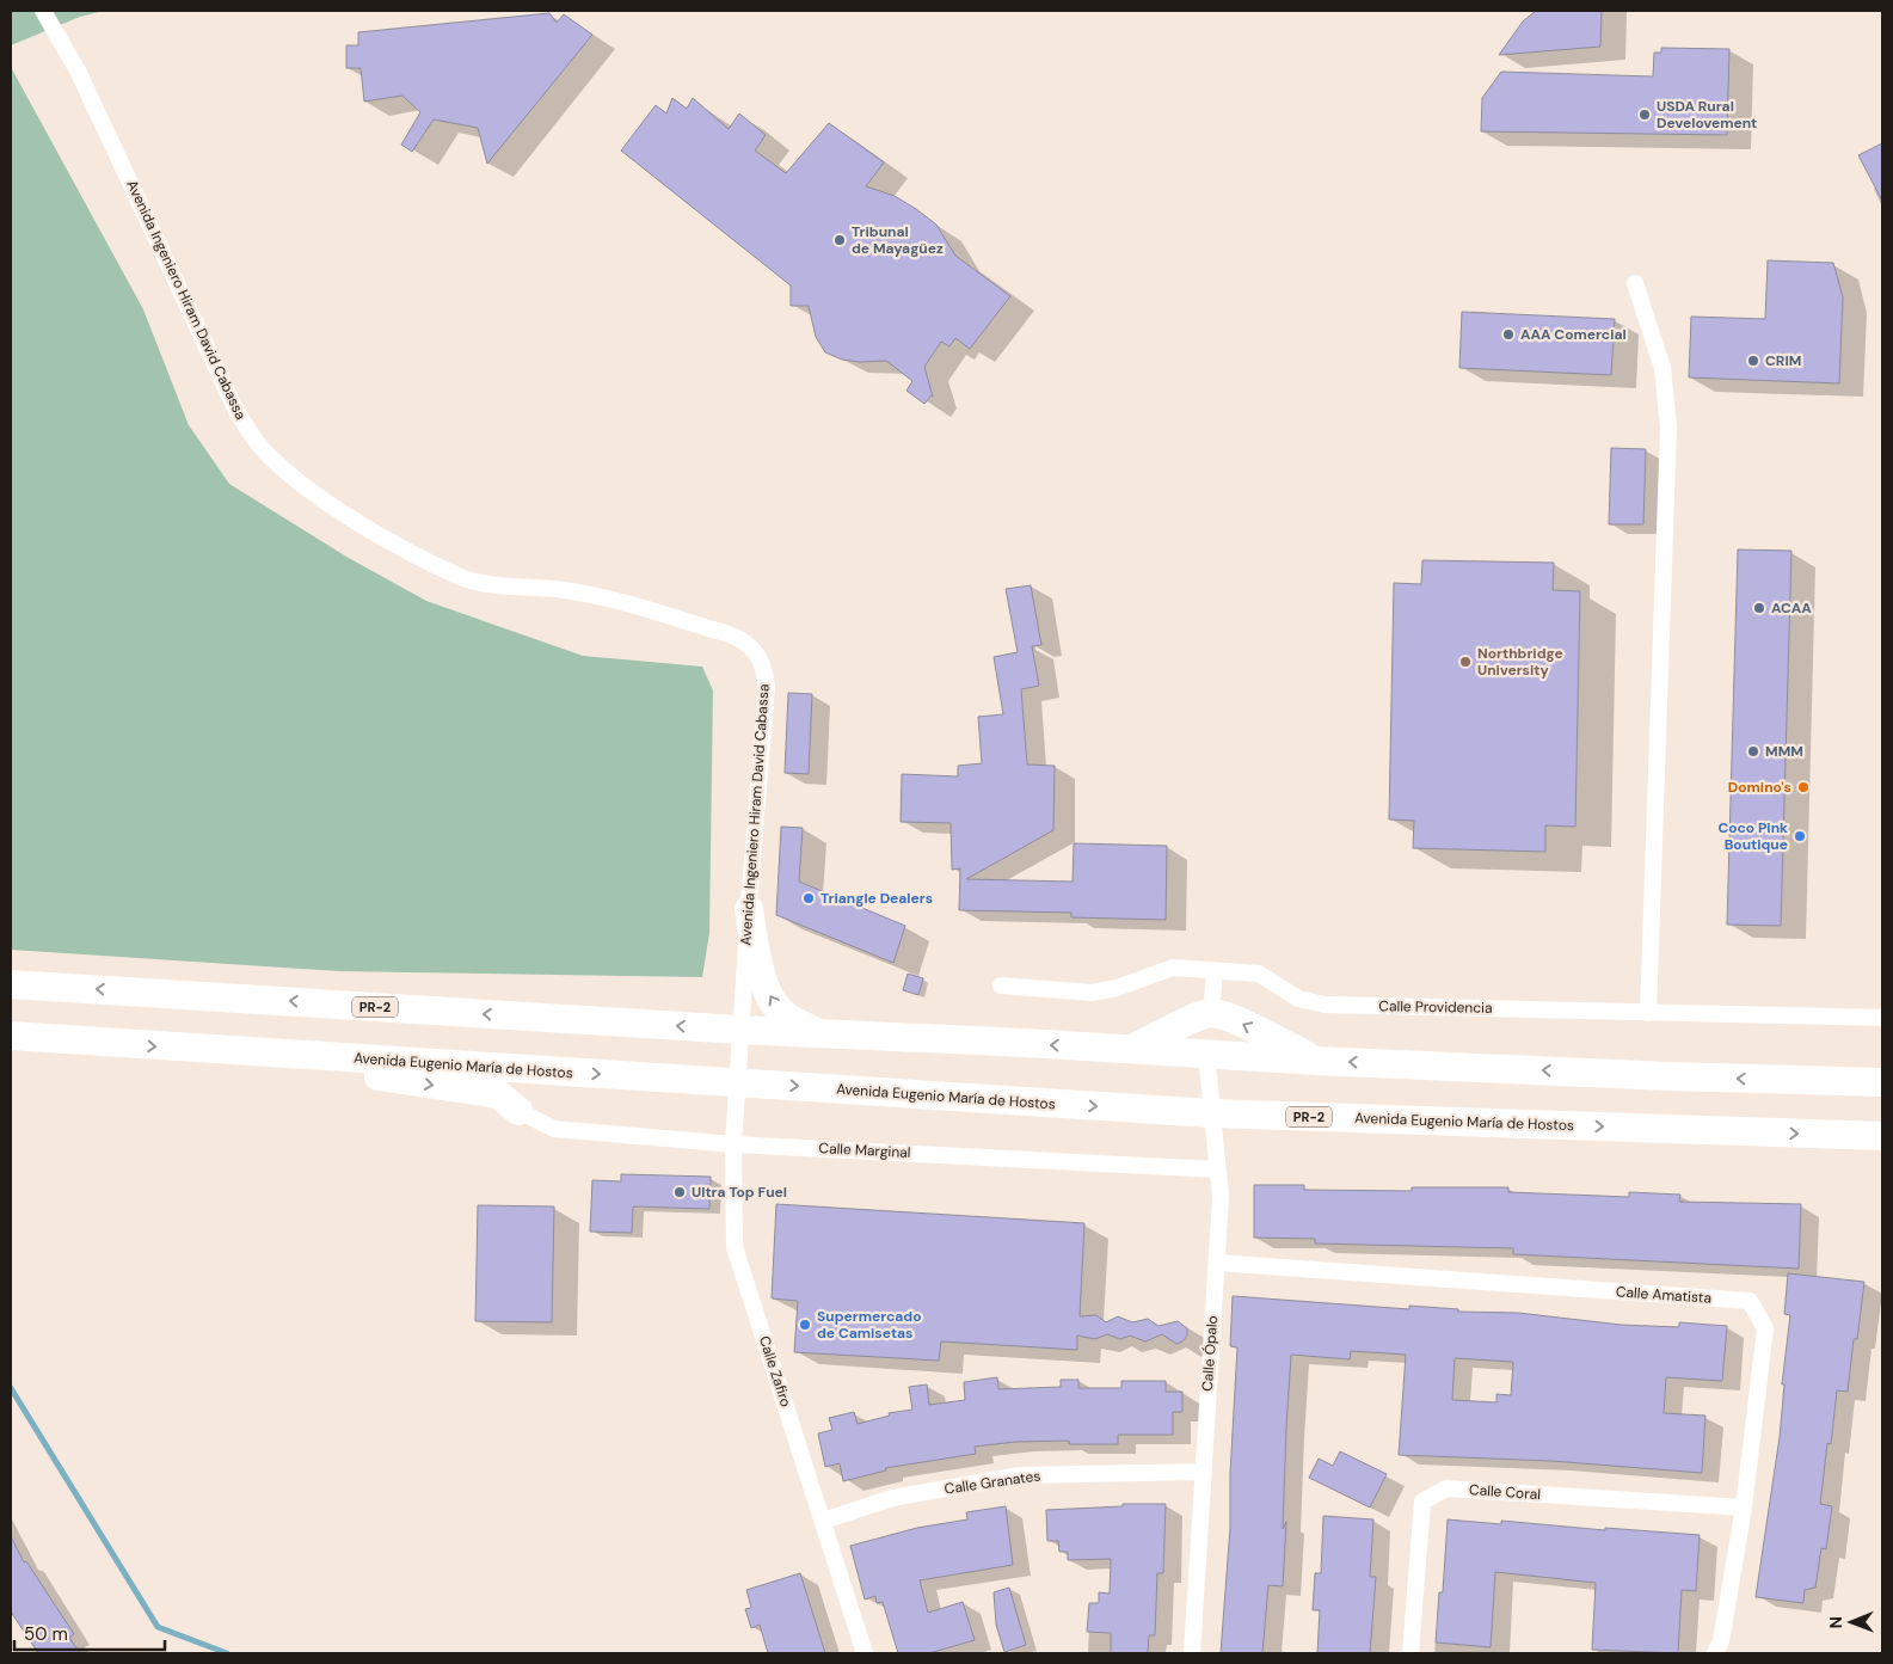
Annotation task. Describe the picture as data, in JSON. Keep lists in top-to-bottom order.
{
  "streets": {
    "highway": ["PR-2", "Avenida Eugenio María de Hostos"],
    "street": [
      "Avenida Ingeniero Hiram David Cabassa",
      "Calle Providencia",
      "Calle Marginal",
      "Calle Amatista",
      "Calle Ópalo",
      "Calle Zafiro",
      "Calle Granates",
      "Calle Coral"
    ]
  },
  "crossings": [
    ["Avenida Ingeniero Hiram David Cabassa", "PR-2"],
    ["Avenida Ingeniero Hiram David Cabassa", "Avenida Eugenio María de Hostos"],
    ["Avenida Ingeniero Hiram David Cabassa", "Calle Zafiro"],
    ["PR-2", "Calle Ópalo"],
    ["Avenida Eugenio María de Hostos", "Calle Ópalo"],
    ["Avenida Eugenio María de Hostos", "Calle Zafiro"],
    ["Calle Marginal", "Calle Ópalo"],
    ["Calle Marginal", "Calle Zafiro"],
    ["Calle Amatista", "Calle Ópalo"],
    ["Calle Amatista", "Calle Coral"],
    ["Calle Ópalo", "Calle Granates"],
    ["Calle Zafiro", "Calle Granates"]
  ],
  "places": [
    "USDA Rural Develovement",
    "Tribunal de Mayagüez",
    "AAA Comercial",
    "CRIM",
    "ACAA",
    "Northbridge University",
    "MMM",
    "Domino's",
    "Coco Pink Boutique",
    "Triangle Dealers",
    "Ultra Top Fuel",
    "Supermercado de Camisetas"
  ],
  "scale_bar": "50 m",
  "north": "left"
}
